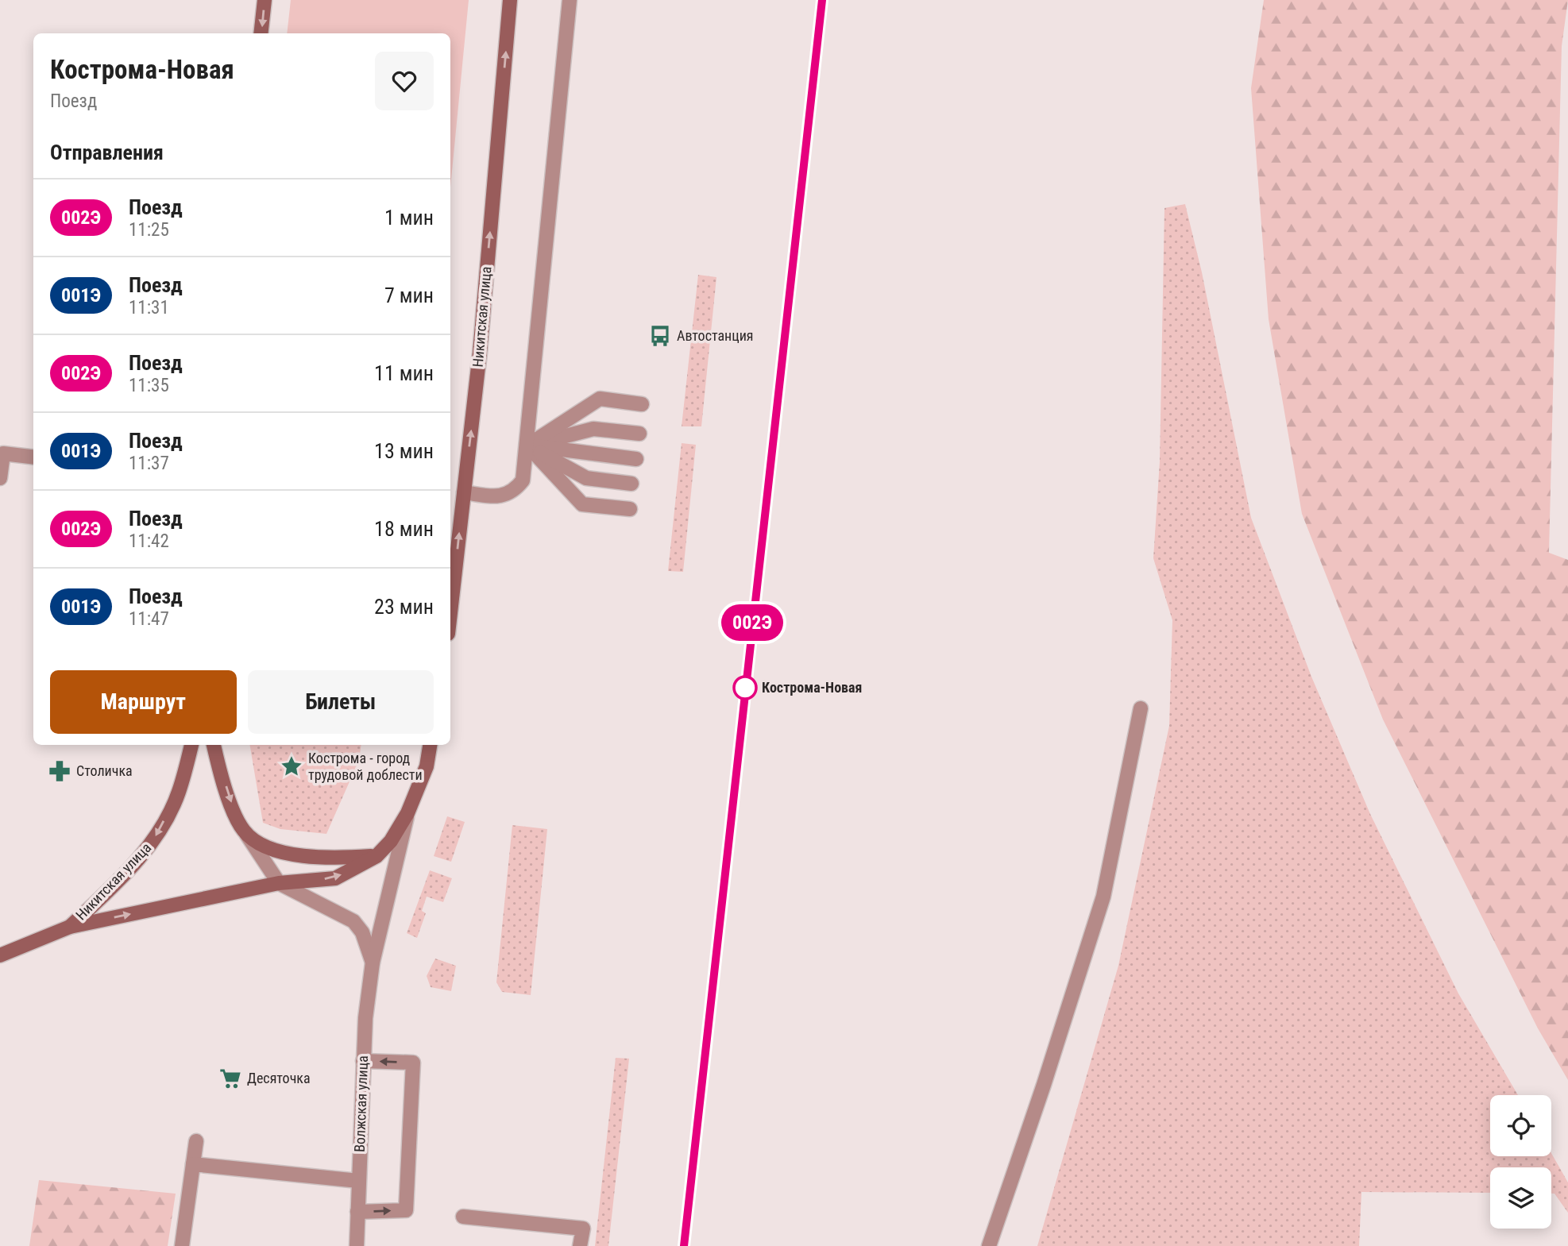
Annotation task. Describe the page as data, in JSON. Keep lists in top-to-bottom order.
{
  "streets": {
    "main road": ["Никитская улица"],
    "street": ["Волжская улица"]
  },
  "places": {
    "bus stop": ["Автостанция"],
    "other": ["Кострома-Новая"],
    "place": ["Кострома - город трудовой доблести"],
    "pharmacy": ["Столичка"],
    "supermarket": ["Десяточка"]
  },
  "page": {
    "on_map": "002Э",
    "heading": [
      ["Кострома-Новая", "Поезд"],
      "Отправления"
    ],
    "list": [
      {
        "mark": "002Э",
        "name": "Поезд",
        "note": "11:25",
        "value": "1 мин"
      },
      {
        "mark": "001Э",
        "name": "Поезд",
        "note": "11:31",
        "value": "7 мин"
      },
      {
        "mark": "002Э",
        "name": "Поезд",
        "note": "11:35",
        "value": "11 мин"
      },
      {
        "mark": "001Э",
        "name": "Поезд",
        "note": "11:37",
        "value": "13 мин"
      },
      {
        "mark": "002Э",
        "name": "Поезд",
        "note": "11:42",
        "value": "18 мин"
      },
      {
        "mark": "001Э",
        "name": "Поезд",
        "note": "11:47",
        "value": "23 мин"
      }
    ],
    "buttons": ["Маршрут", "Билеты"]
  }
}
